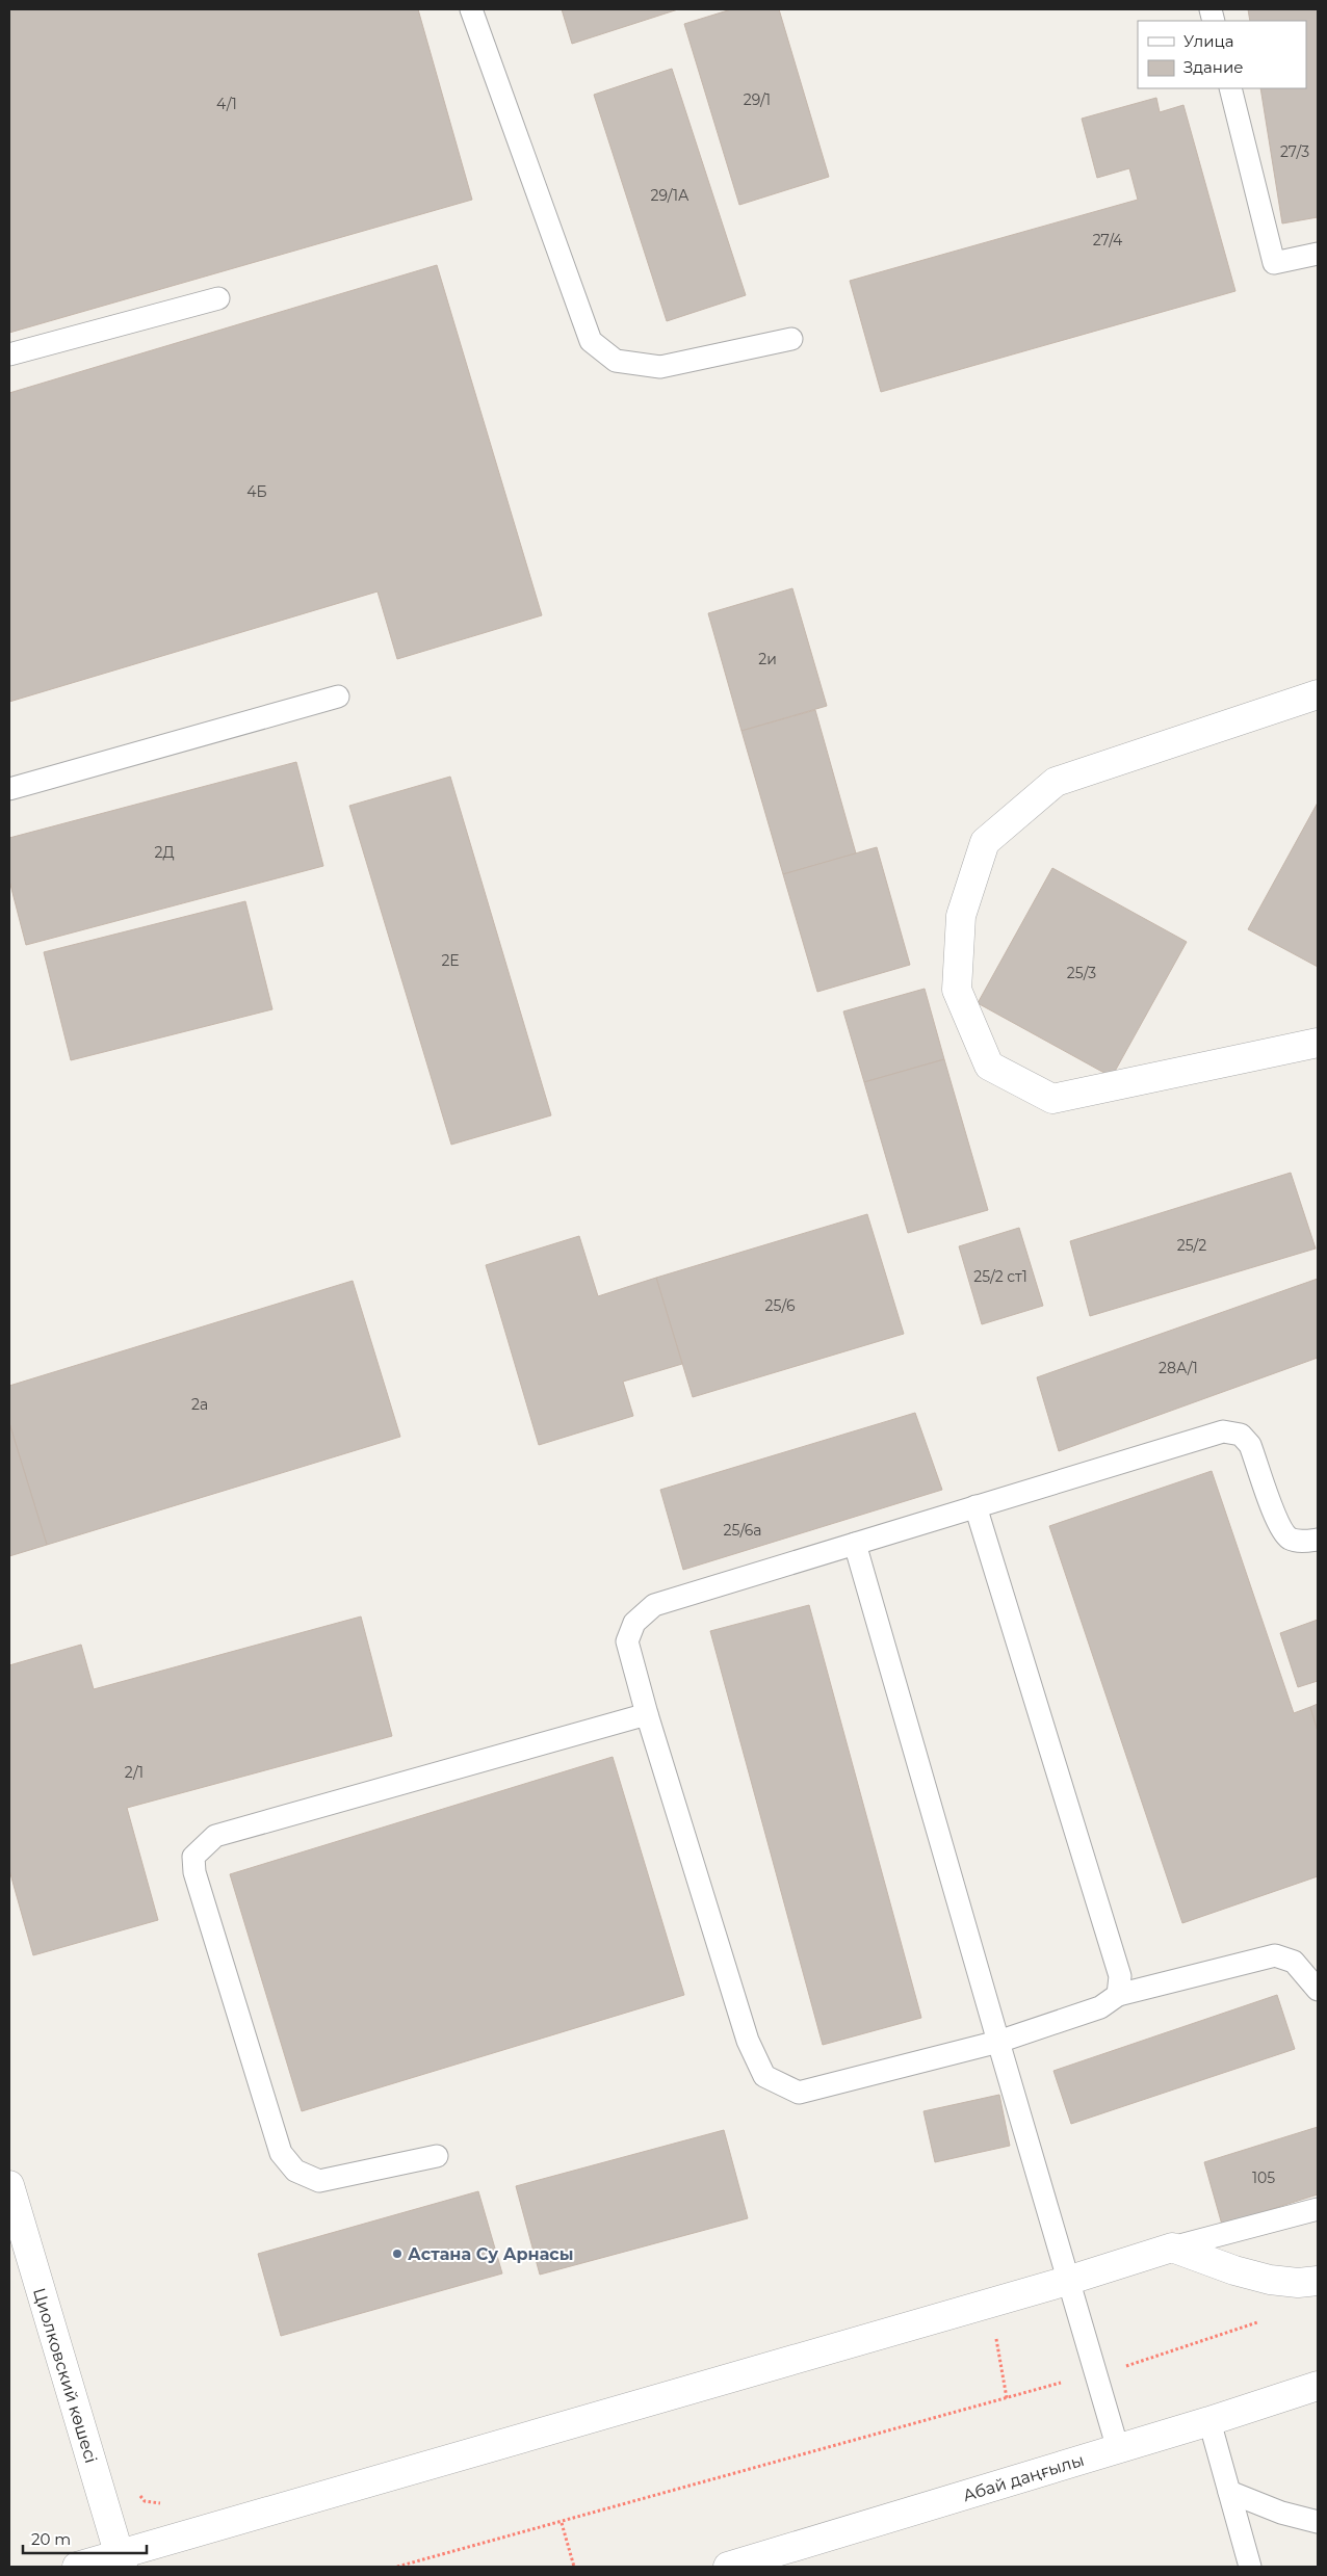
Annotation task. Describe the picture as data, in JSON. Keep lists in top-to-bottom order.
{
  "streets": {
    "street": ["Циолковский көшесі", "Абай даңғылы"]
  },
  "places": ["Астана Су Арнасы"],
  "house_numbers": [
    "29/1",
    "4/1",
    "27/3",
    "29/1А",
    "27/4",
    "4Б",
    "2и",
    "2Д",
    "2Е",
    "25/3",
    "25/2",
    "25/2 ст1",
    "25/6",
    "28А/1",
    "2а",
    "25/6а",
    "2/1",
    "105"
  ],
  "legend": ["Улица", "Здание"],
  "scale_bar": "20 m"
}
